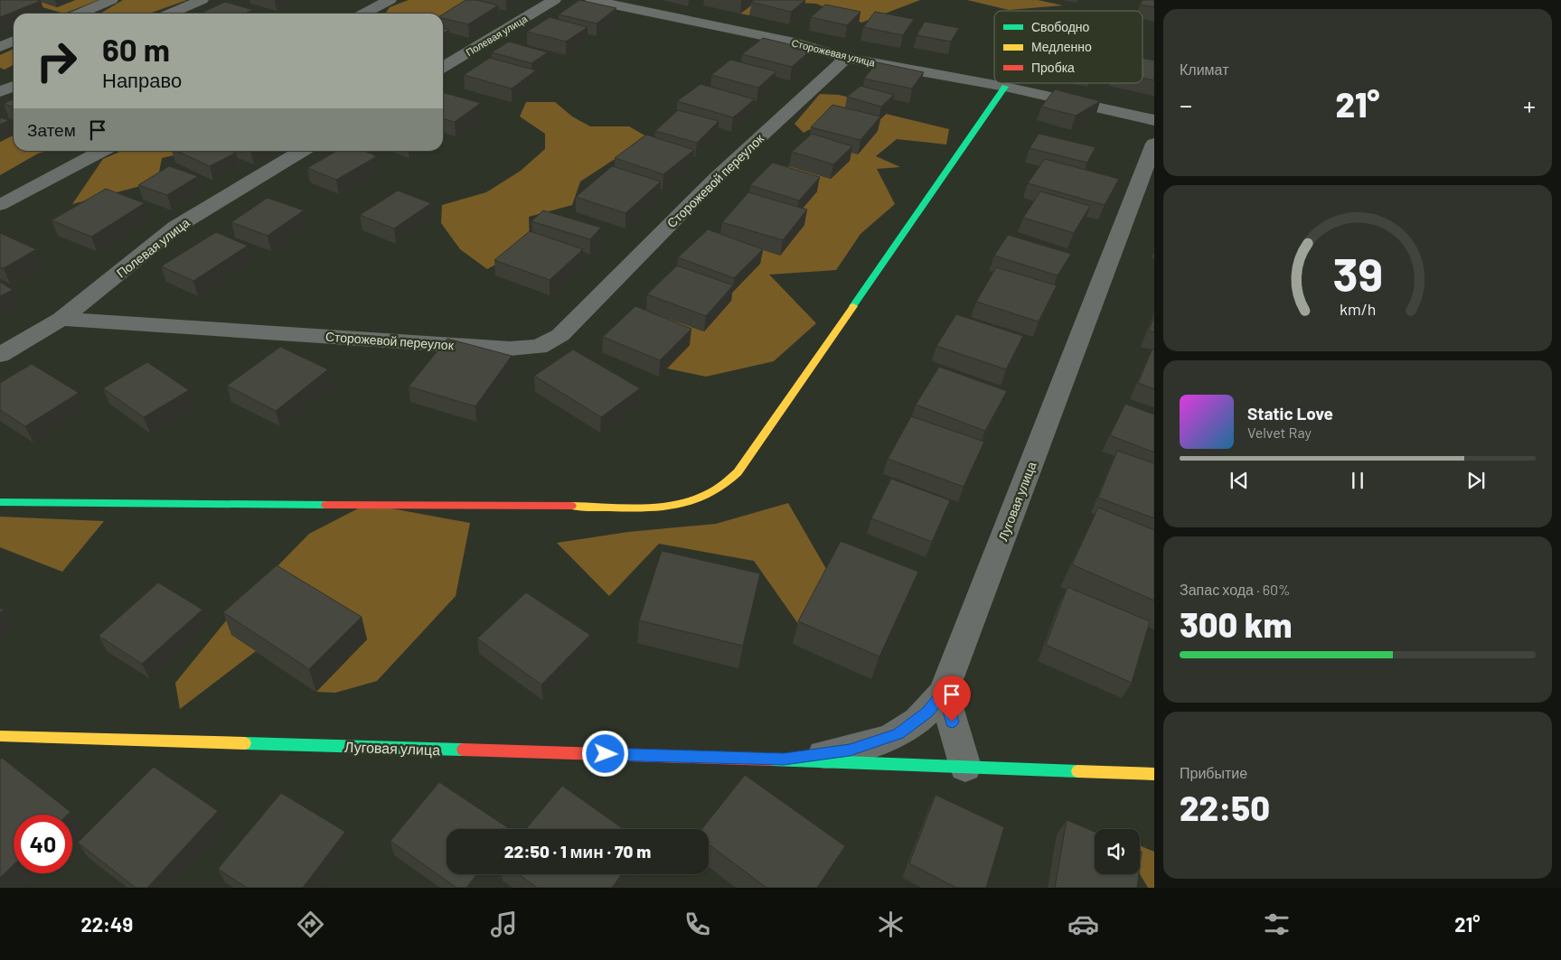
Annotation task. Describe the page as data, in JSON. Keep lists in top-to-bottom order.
{
  "streets": {
    "street": [
      "Полевая улица",
      "Сторожевая улица",
      "Сторожевой переулок",
      "Луговая улица"
    ]
  },
  "crossings": [
    ["Полевая улица", "Сторожевой переулок"],
    ["Сторожевая улица", "Сторожевой переулок"]
  ],
  "legend": ["Свободно", "Медленно", "Пробка"],
  "page": {
    "tile": [
      "Климат",
      ["Запас хода · 60%", "300 km"],
      ["Прибытие", "22:50"]
    ],
    "turn": ["60 m", "Направо"],
    "heat": ["−", "21°", "+"],
    "then": "Затем",
    "song": ["Static Love", "Velvet Ray"],
    "limit": "40",
    "trip": "22:50 · 1 мин · 70 m",
    "tabs": ["22:49", "21°"],
    "gauge": ["39", "km/h"]
  }
}
